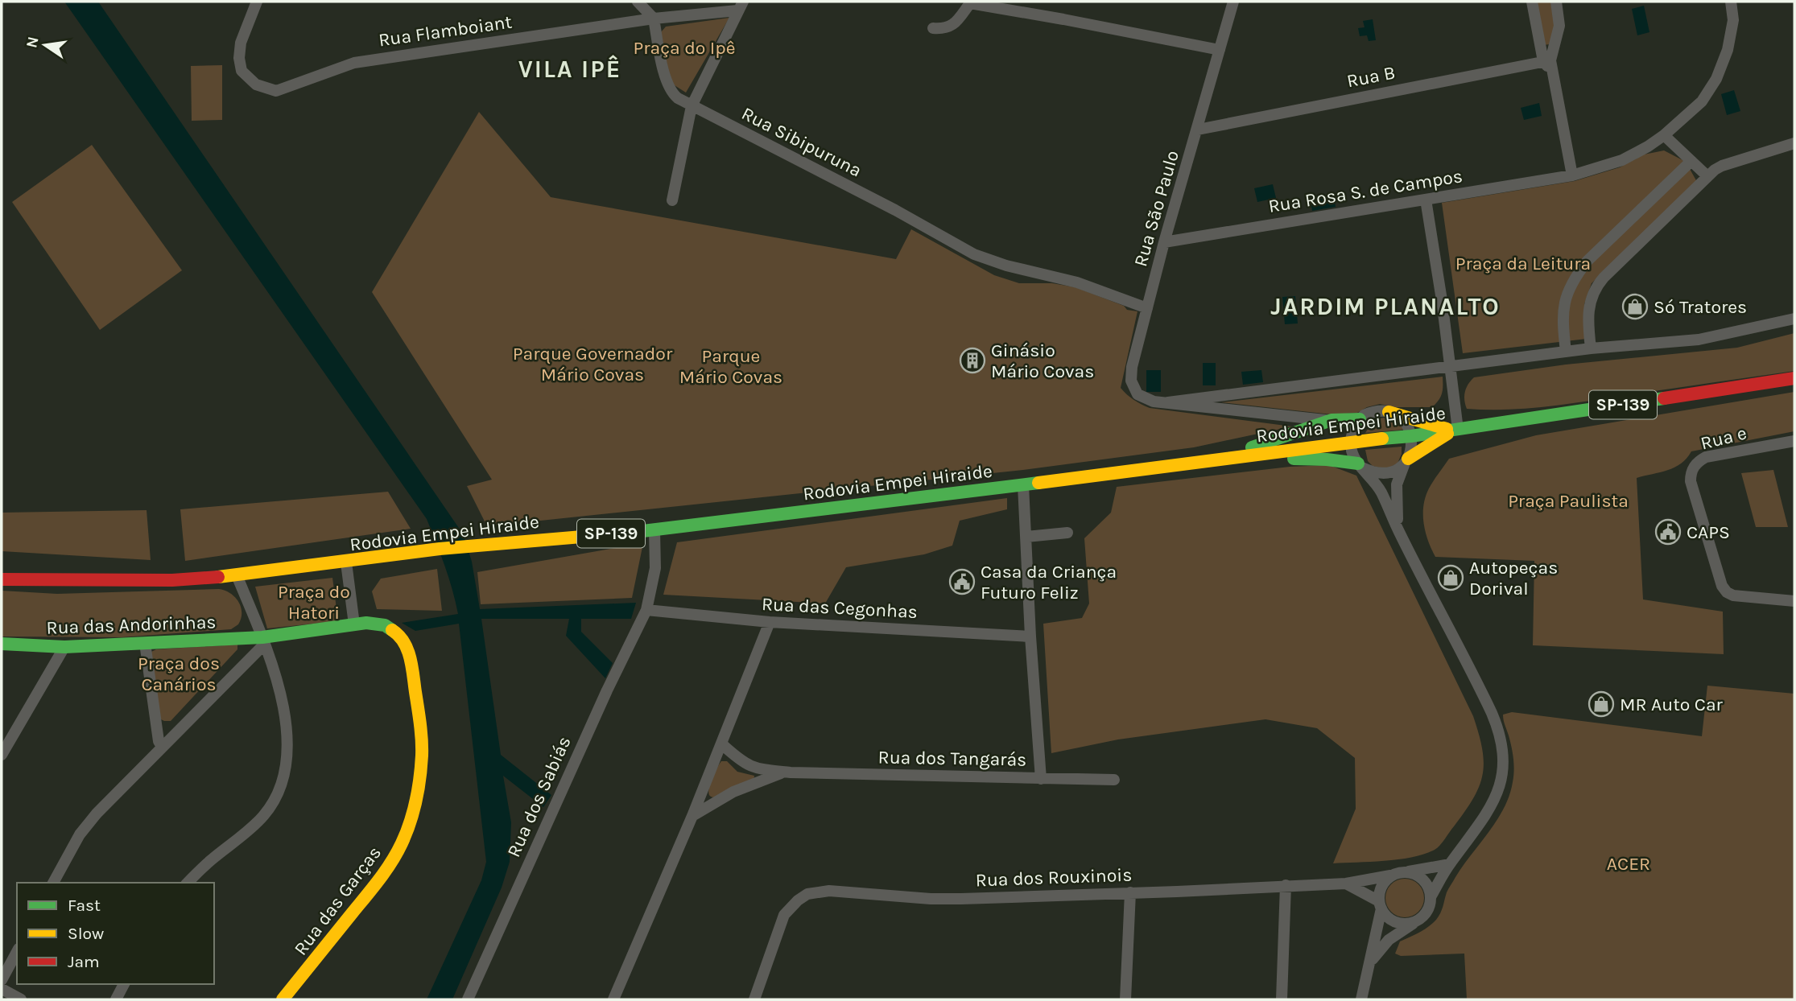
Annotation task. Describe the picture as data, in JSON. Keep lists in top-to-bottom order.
{
  "streets": {
    "main road": [
      "SP-139",
      "Rodovia Empei Hiraide",
      "Rua das Andorinhas",
      "Rua das Garças"
    ],
    "street": [
      "Rua Flamboiant",
      "Rua B",
      "Rua Sibipuruna",
      "Rua Rosa S. de Campos",
      "Rua São Paulo",
      "Rua e",
      "Rua das Cegonhas",
      "Rua dos Tangarás",
      "Rua dos Sabiás",
      "Rua dos Rouxinois"
    ]
  },
  "crossings": [
    ["Rua Flamboiant", "Rua Sibipuruna"],
    ["Rua B", "Rua São Paulo"],
    ["Rua Sibipuruna", "Rua São Paulo"],
    ["Rua Rosa S. de Campos", "Rua São Paulo"],
    ["Rodovia Empei Hiraide", "Rua dos Sabiás"],
    ["Rua das Cegonhas", "Rua dos Sabiás"],
    ["Rua das Andorinhas", "Rua das Garças"]
  ],
  "districts": ["VILA IPÊ", "JARDIM PLANALTO"],
  "parks": [
    "Praça do Ipê",
    "Praça da Leitura",
    "Parque Governador Mário Covas",
    "Parque Mário Covas",
    "Praça Paulista",
    "Praça do Hatori",
    "Praça dos Canários",
    "ACER"
  ],
  "places": {
    "shop": ["Só Tratores", "Autopeças Dorival", "MR Auto Car"],
    "building": ["Ginásio Mário Covas"],
    "public building": ["CAPS", "Casa da Criança Futuro Feliz"]
  },
  "legend": ["Fast", "Slow", "Jam"],
  "north": "left"
}
